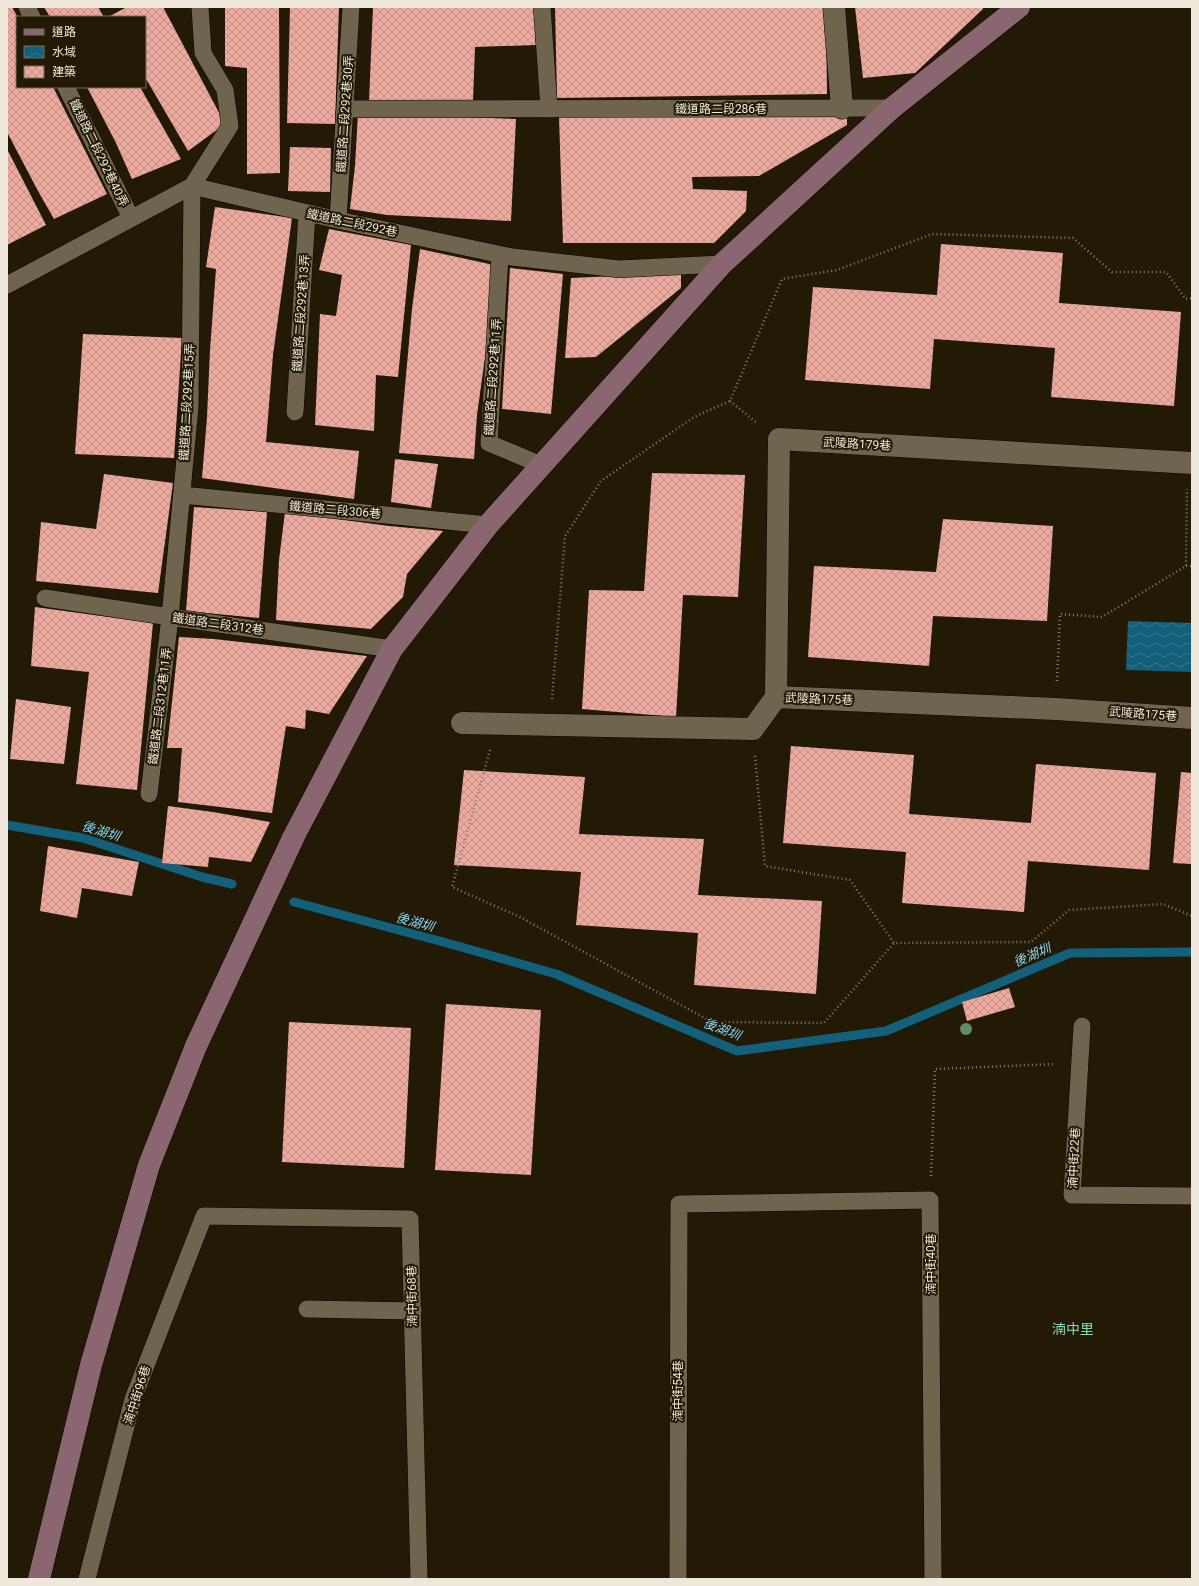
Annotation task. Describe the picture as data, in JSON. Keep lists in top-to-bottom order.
{
  "streets": {
    "street": ["武陵路179巷", "武陵路175巷"],
    "lane": [
      "鐵道路二段286巷",
      "鐵道路二段292巷30弄",
      "鐵道路二段292巷40弄",
      "鐵道路二段292巷",
      "鐵道路二段292巷13弄",
      "鐵道路二段292巷11弄",
      "鐵道路二段292巷15弄",
      "鐵道路二段306巷",
      "鐵道路二段312巷",
      "鐵道路二段312巷11弄",
      "湳中街22巷",
      "湳中街40巷",
      "湳中街68巷",
      "湳中街54巷",
      "湳中街96巷"
    ]
  },
  "crossings": [
    ["鐵道路二段286巷", "鐵道路二段292巷30弄"],
    ["鐵道路二段292巷30弄", "鐵道路二段292巷"],
    ["鐵道路二段292巷", "鐵道路二段292巷13弄"],
    ["鐵道路二段292巷", "鐵道路二段292巷11弄"],
    ["鐵道路二段292巷", "鐵道路二段292巷15弄"],
    ["鐵道路二段292巷15弄", "鐵道路二段306巷"],
    ["鐵道路二段292巷15弄", "鐵道路二段312巷"],
    ["鐵道路二段292巷15弄", "鐵道路二段312巷11弄"],
    ["鐵道路二段312巷", "鐵道路二段312巷11弄"],
    ["湳中街40巷", "湳中街54巷"],
    ["湳中街68巷", "湳中街96巷"]
  ],
  "districts": ["湳中里"],
  "water": ["後湖圳"],
  "legend": ["道路", "水域", "建築"]
}
